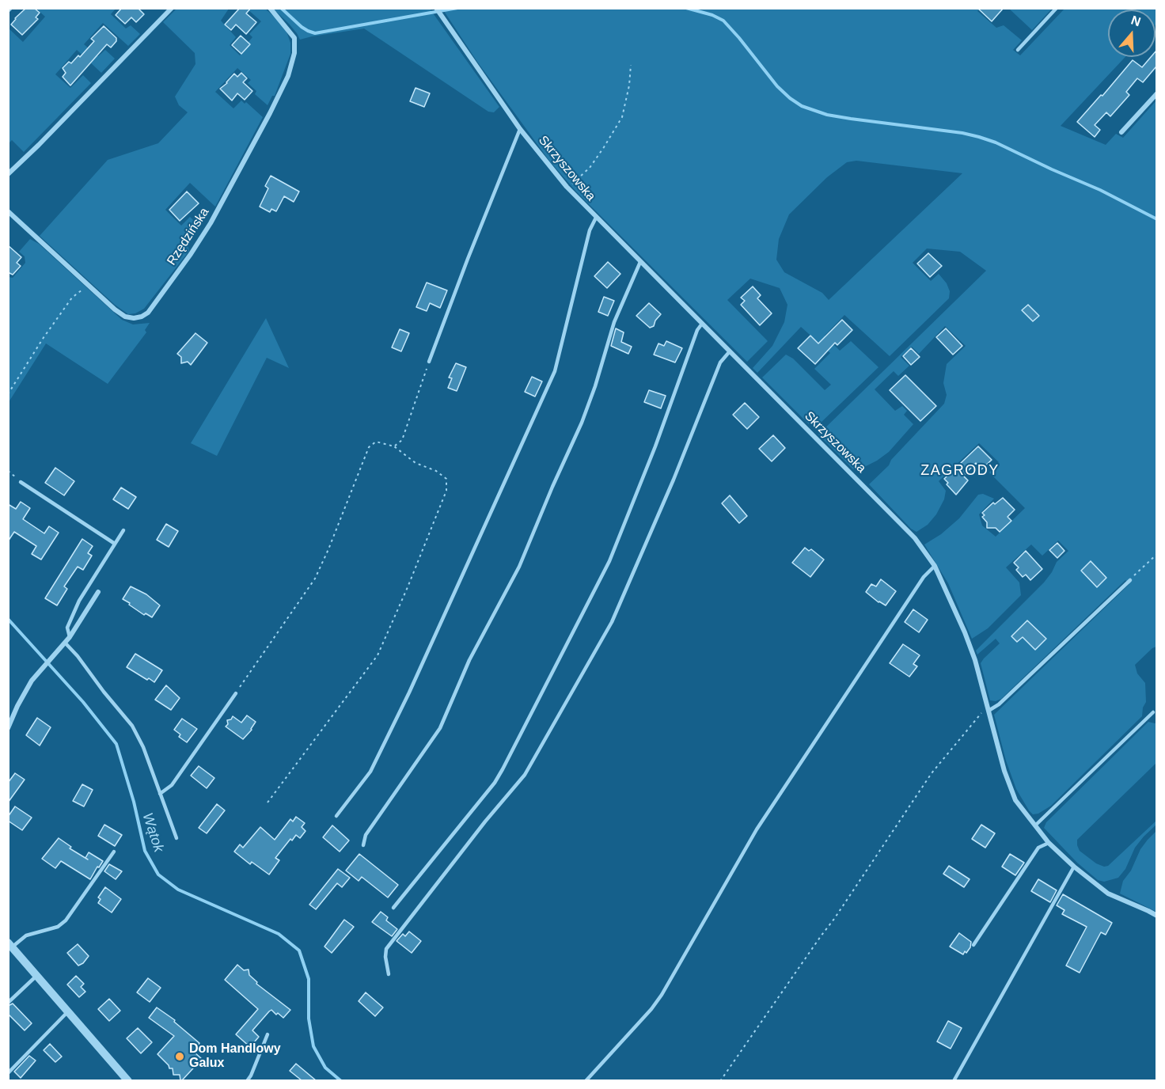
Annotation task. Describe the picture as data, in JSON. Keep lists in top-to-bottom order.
{
  "streets": {
    "street": ["Skrzyszowska", "Rzędzińska"]
  },
  "districts": ["ZAGRODY"],
  "water": ["Wątok"],
  "places": ["Dom Handlowy Galux"],
  "north": "top"
}
